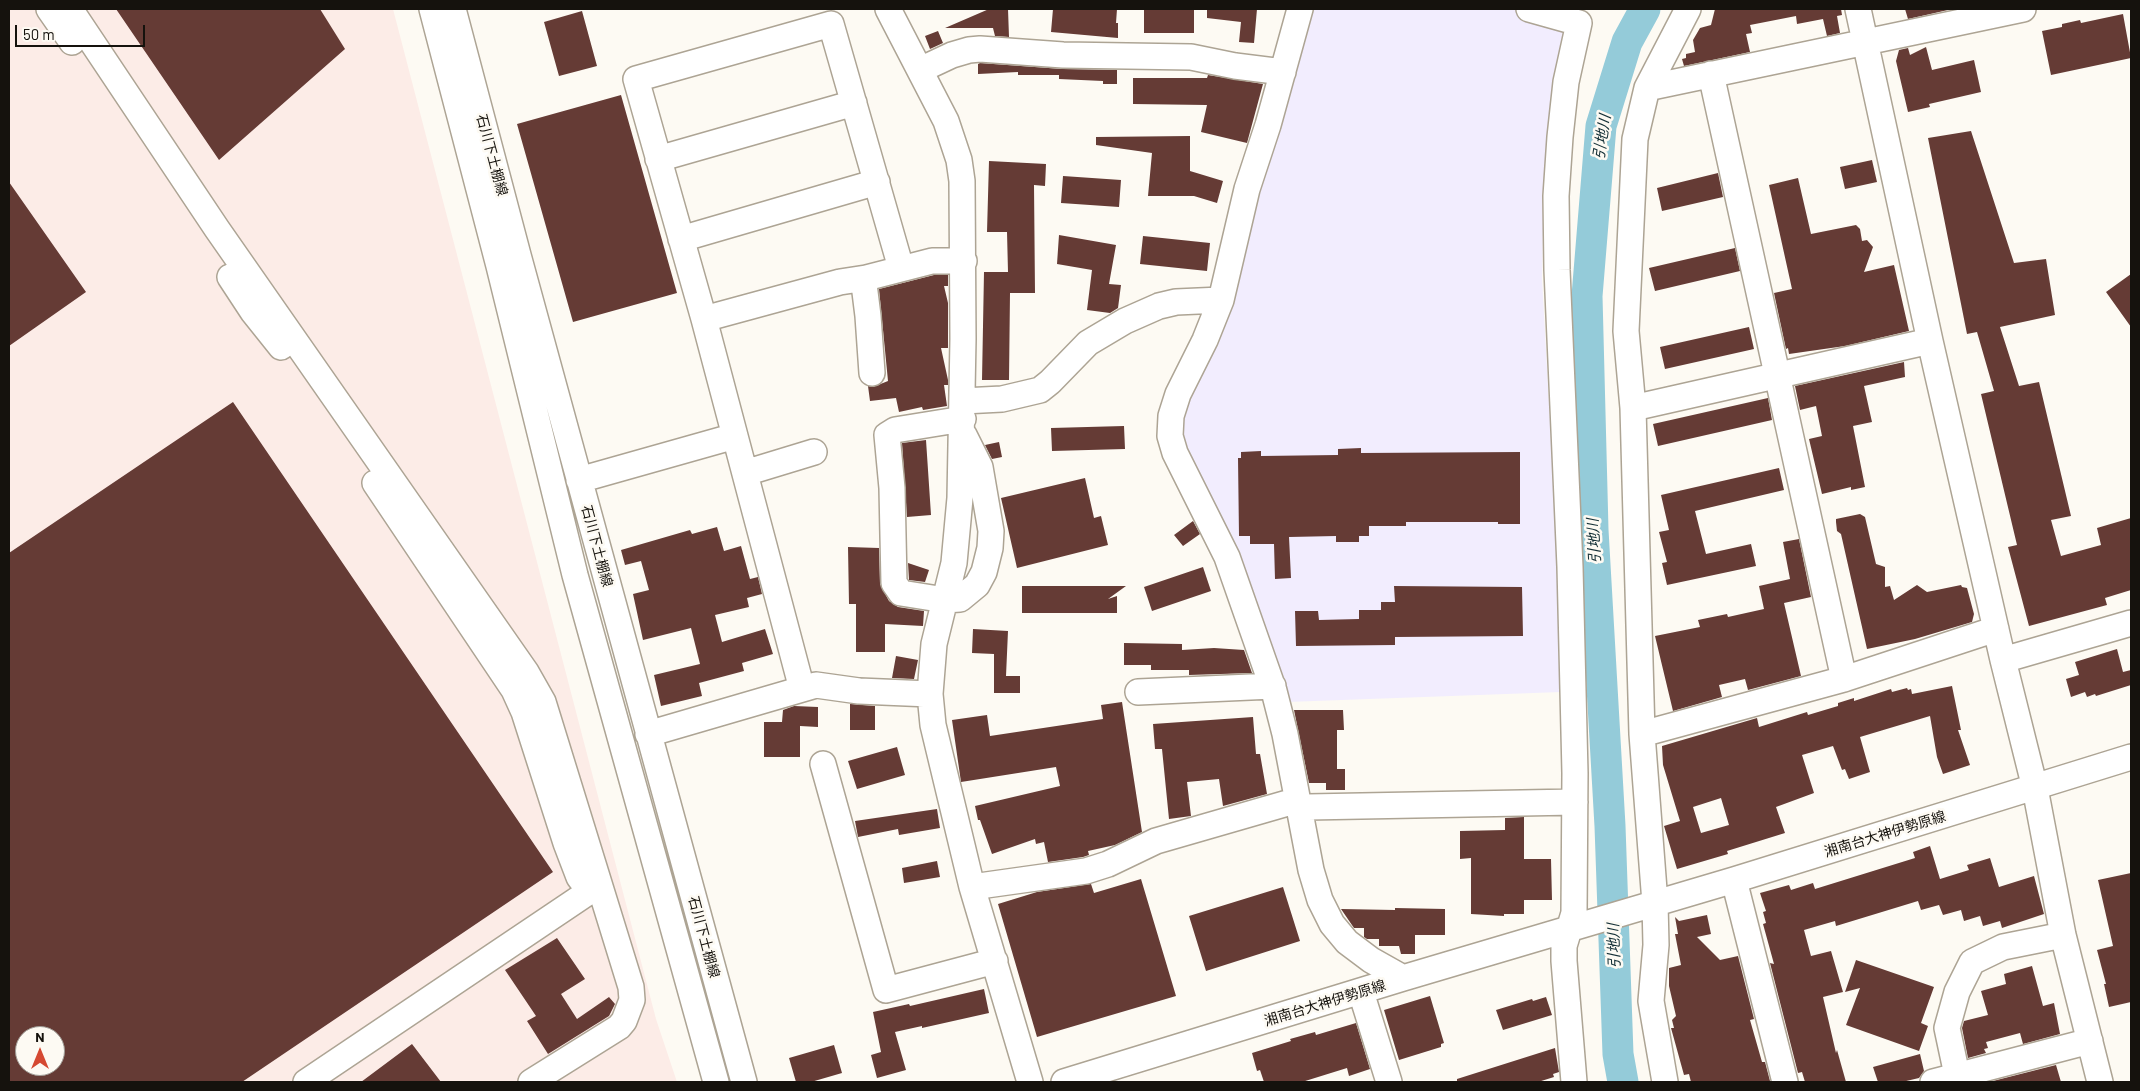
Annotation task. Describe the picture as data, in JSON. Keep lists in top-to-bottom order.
{
  "streets": {
    "street": ["石川下土棚線", "湘南台大神伊勢原線"]
  },
  "water": ["引地川"],
  "scale_bar": "50 m",
  "north": "top"
}
